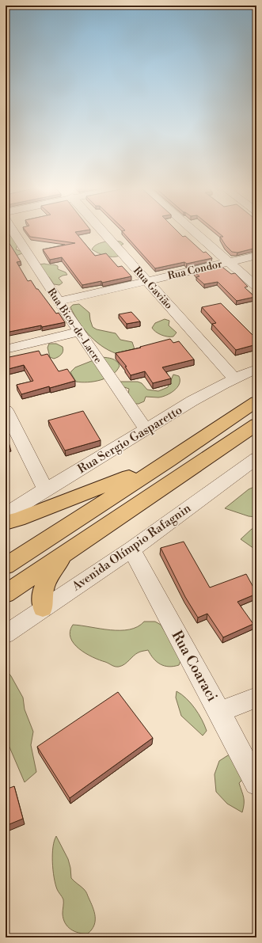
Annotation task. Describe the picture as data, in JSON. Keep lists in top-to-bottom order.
{
  "streets": {
    "street": [
      "Rua Condor",
      "Rua Gavião",
      "Rua Bico-de-Lacre",
      "Rua Sergio Gasparetto",
      "Avenida Olímpio Rafagnin",
      "Rua Coaraci"
    ]
  },
  "crossings": [
    ["Rua Condor", "Rua Gavião"],
    ["Rua Condor", "Rua Bico-de-Lacre"],
    ["Rua Gavião", "Rua Sergio Gasparetto"],
    ["Rua Bico-de-Lacre", "Rua Sergio Gasparetto"],
    ["Avenida Olímpio Rafagnin", "Rua Coaraci"]
  ]
}
